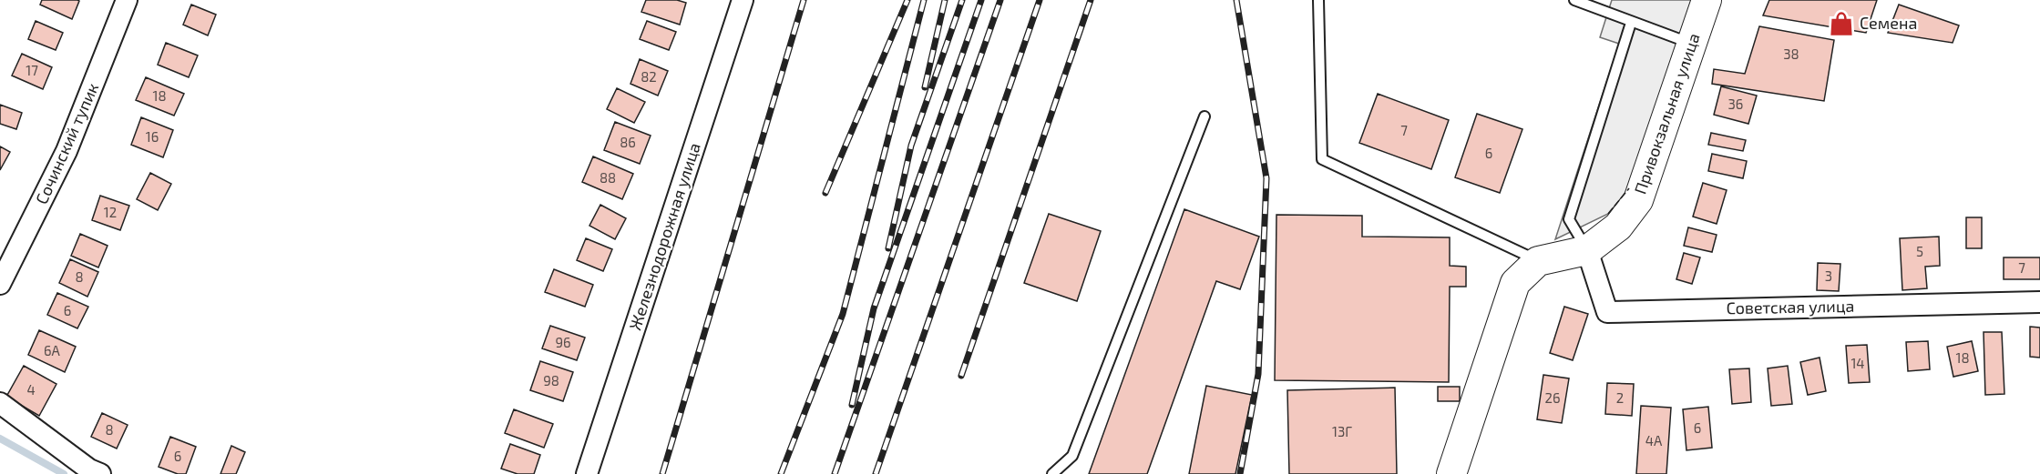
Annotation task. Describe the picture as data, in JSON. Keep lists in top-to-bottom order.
{
  "streets": {
    "street": [
      "Привокзальная улица",
      "Сочинский тупик",
      "Железнодорожная улица",
      "Советская улица"
    ]
  },
  "crossings": [
    ["Привокзальная улица", "Советская улица"]
  ],
  "places": {
    "shop": ["Семена"]
  },
  "house_numbers": [
    "38",
    "17",
    "82",
    "18",
    "36",
    "7",
    "16",
    "86",
    "6",
    "88",
    "12",
    "5",
    "7",
    "3",
    "8",
    "6",
    "96",
    "6А",
    "18",
    "14",
    "98",
    "4",
    "26",
    "2",
    "6",
    "8",
    "13Г",
    "4А",
    "6"
  ]
}
